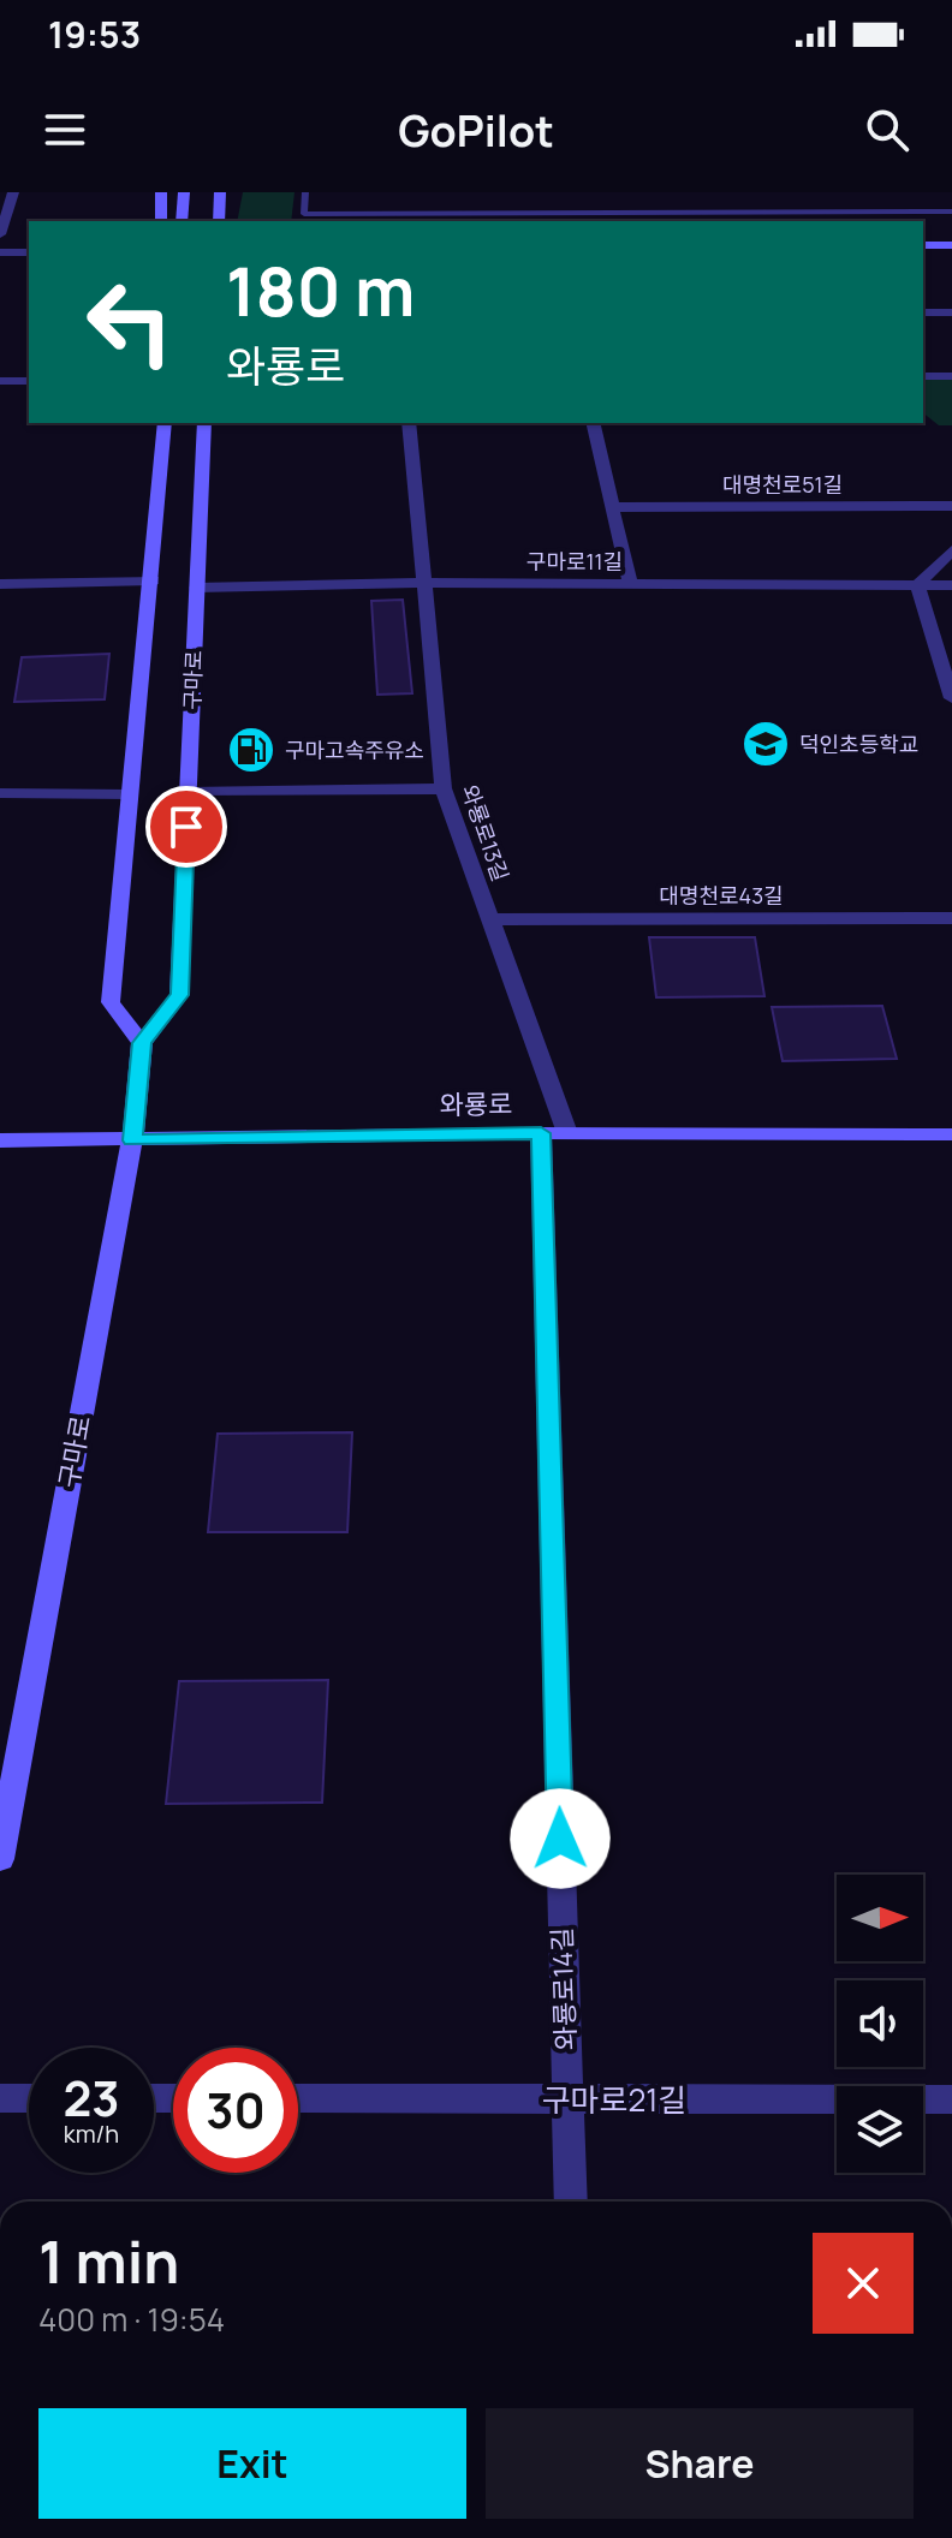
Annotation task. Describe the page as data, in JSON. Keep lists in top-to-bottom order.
{
  "streets": {
    "main road": ["구마로", "와룡로"],
    "street": [
      "대명천로51길",
      "구마로11길",
      "와룡로13길",
      "대명천로43길",
      "와룡로14길",
      "구마로21길"
    ]
  },
  "crossings": [
    ["구마로11길", "구마로"],
    ["구마로11길", "와룡로13길"],
    ["구마로", "와룡로"],
    ["와룡로13길", "대명천로43길"],
    ["와룡로13길", "와룡로"],
    ["와룡로13길", "와룡로14길"],
    ["와룡로", "와룡로14길"],
    ["와룡로14길", "구마로21길"]
  ],
  "places": {
    "school or university": ["덕인초등학교"],
    "fuel station": ["구마고속주유소"]
  },
  "north": "right",
  "page": {
    "status": "19:53",
    "header": "GoPilot",
    "turn": ["180 m", "와룡로"],
    "speed": "23 km/h",
    "limit": "30",
    "heading": ["1 min", "400 m · 19:54"],
    "buttons": ["Exit", "Share"]
  }
}
